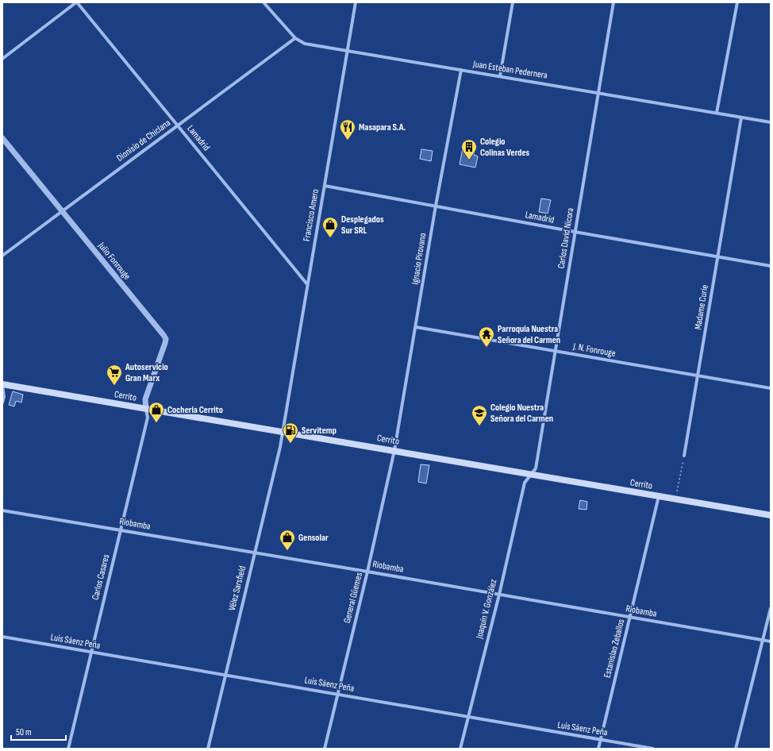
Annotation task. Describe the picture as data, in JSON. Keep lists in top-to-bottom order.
{
  "streets": {
    "main road": ["Cerrito"],
    "street": [
      "Juan Esteban Pedernera",
      "Lamadrid",
      "Dionisio de Chiclana",
      "Francisco Amero",
      "Carlos David Nicora",
      "Ignacio Pirovano",
      "Julio Fonrouge",
      "Madame Curie",
      "J. N. Fonrouge",
      "Riobamba",
      "Carlos Casares",
      "Vélez Sarsfield",
      "General Güemes",
      "Joaquín V. González",
      "Luis Sáenz Peña",
      "Estanislao Zeballos"
    ]
  },
  "crossings": [
    ["Juan Esteban Pedernera", "Dionisio de Chiclana"],
    ["Juan Esteban Pedernera", "Francisco Amero"],
    ["Juan Esteban Pedernera", "Carlos David Nicora"],
    ["Juan Esteban Pedernera", "Ignacio Pirovano"],
    ["Juan Esteban Pedernera", "Madame Curie"],
    ["Lamadrid", "Dionisio de Chiclana"],
    ["Lamadrid", "Francisco Amero"],
    ["Lamadrid", "Carlos David Nicora"],
    ["Lamadrid", "Ignacio Pirovano"],
    ["Lamadrid", "Madame Curie"],
    ["Dionisio de Chiclana", "Julio Fonrouge"],
    ["Francisco Amero", "Cerrito"],
    ["Francisco Amero", "Vélez Sarsfield"],
    ["Carlos David Nicora", "J. N. Fonrouge"],
    ["Carlos David Nicora", "Cerrito"],
    ["Carlos David Nicora", "Joaquín V. González"],
    ["Ignacio Pirovano", "J. N. Fonrouge"],
    ["Ignacio Pirovano", "Cerrito"],
    ["Ignacio Pirovano", "General Güemes"],
    ["Julio Fonrouge", "Cerrito"],
    ["Julio Fonrouge", "Carlos Casares"],
    ["Madame Curie", "J. N. Fonrouge"],
    ["Cerrito", "Carlos Casares"],
    ["Cerrito", "Vélez Sarsfield"],
    ["Cerrito", "General Güemes"],
    ["Cerrito", "Joaquín V. González"],
    ["Cerrito", "Estanislao Zeballos"],
    ["Riobamba", "Carlos Casares"],
    ["Riobamba", "Vélez Sarsfield"],
    ["Riobamba", "General Güemes"],
    ["Riobamba", "Joaquín V. González"],
    ["Riobamba", "Estanislao Zeballos"],
    ["Carlos Casares", "Luis Sáenz Peña"],
    ["Vélez Sarsfield", "Luis Sáenz Peña"],
    ["General Güemes", "Luis Sáenz Peña"],
    ["Joaquín V. González", "Luis Sáenz Peña"],
    ["Luis Sáenz Peña", "Estanislao Zeballos"]
  ],
  "places": {
    "restaurant": ["Masapara S.A."],
    "building": ["Colegio Colinas Verdes"],
    "shop": ["Desplegados Sur SRL", "Cochería Cerrito", "Gensolar"],
    "temple": ["Parroquia Nuestra Señora del Carmen"],
    "supermarket": ["Autoservicio Gran Marx"],
    "school or university": ["Colegio Nuestra Señora del Carmen"],
    "fuel station": ["Servitemp"]
  },
  "scale_bar": "50 m"
}
